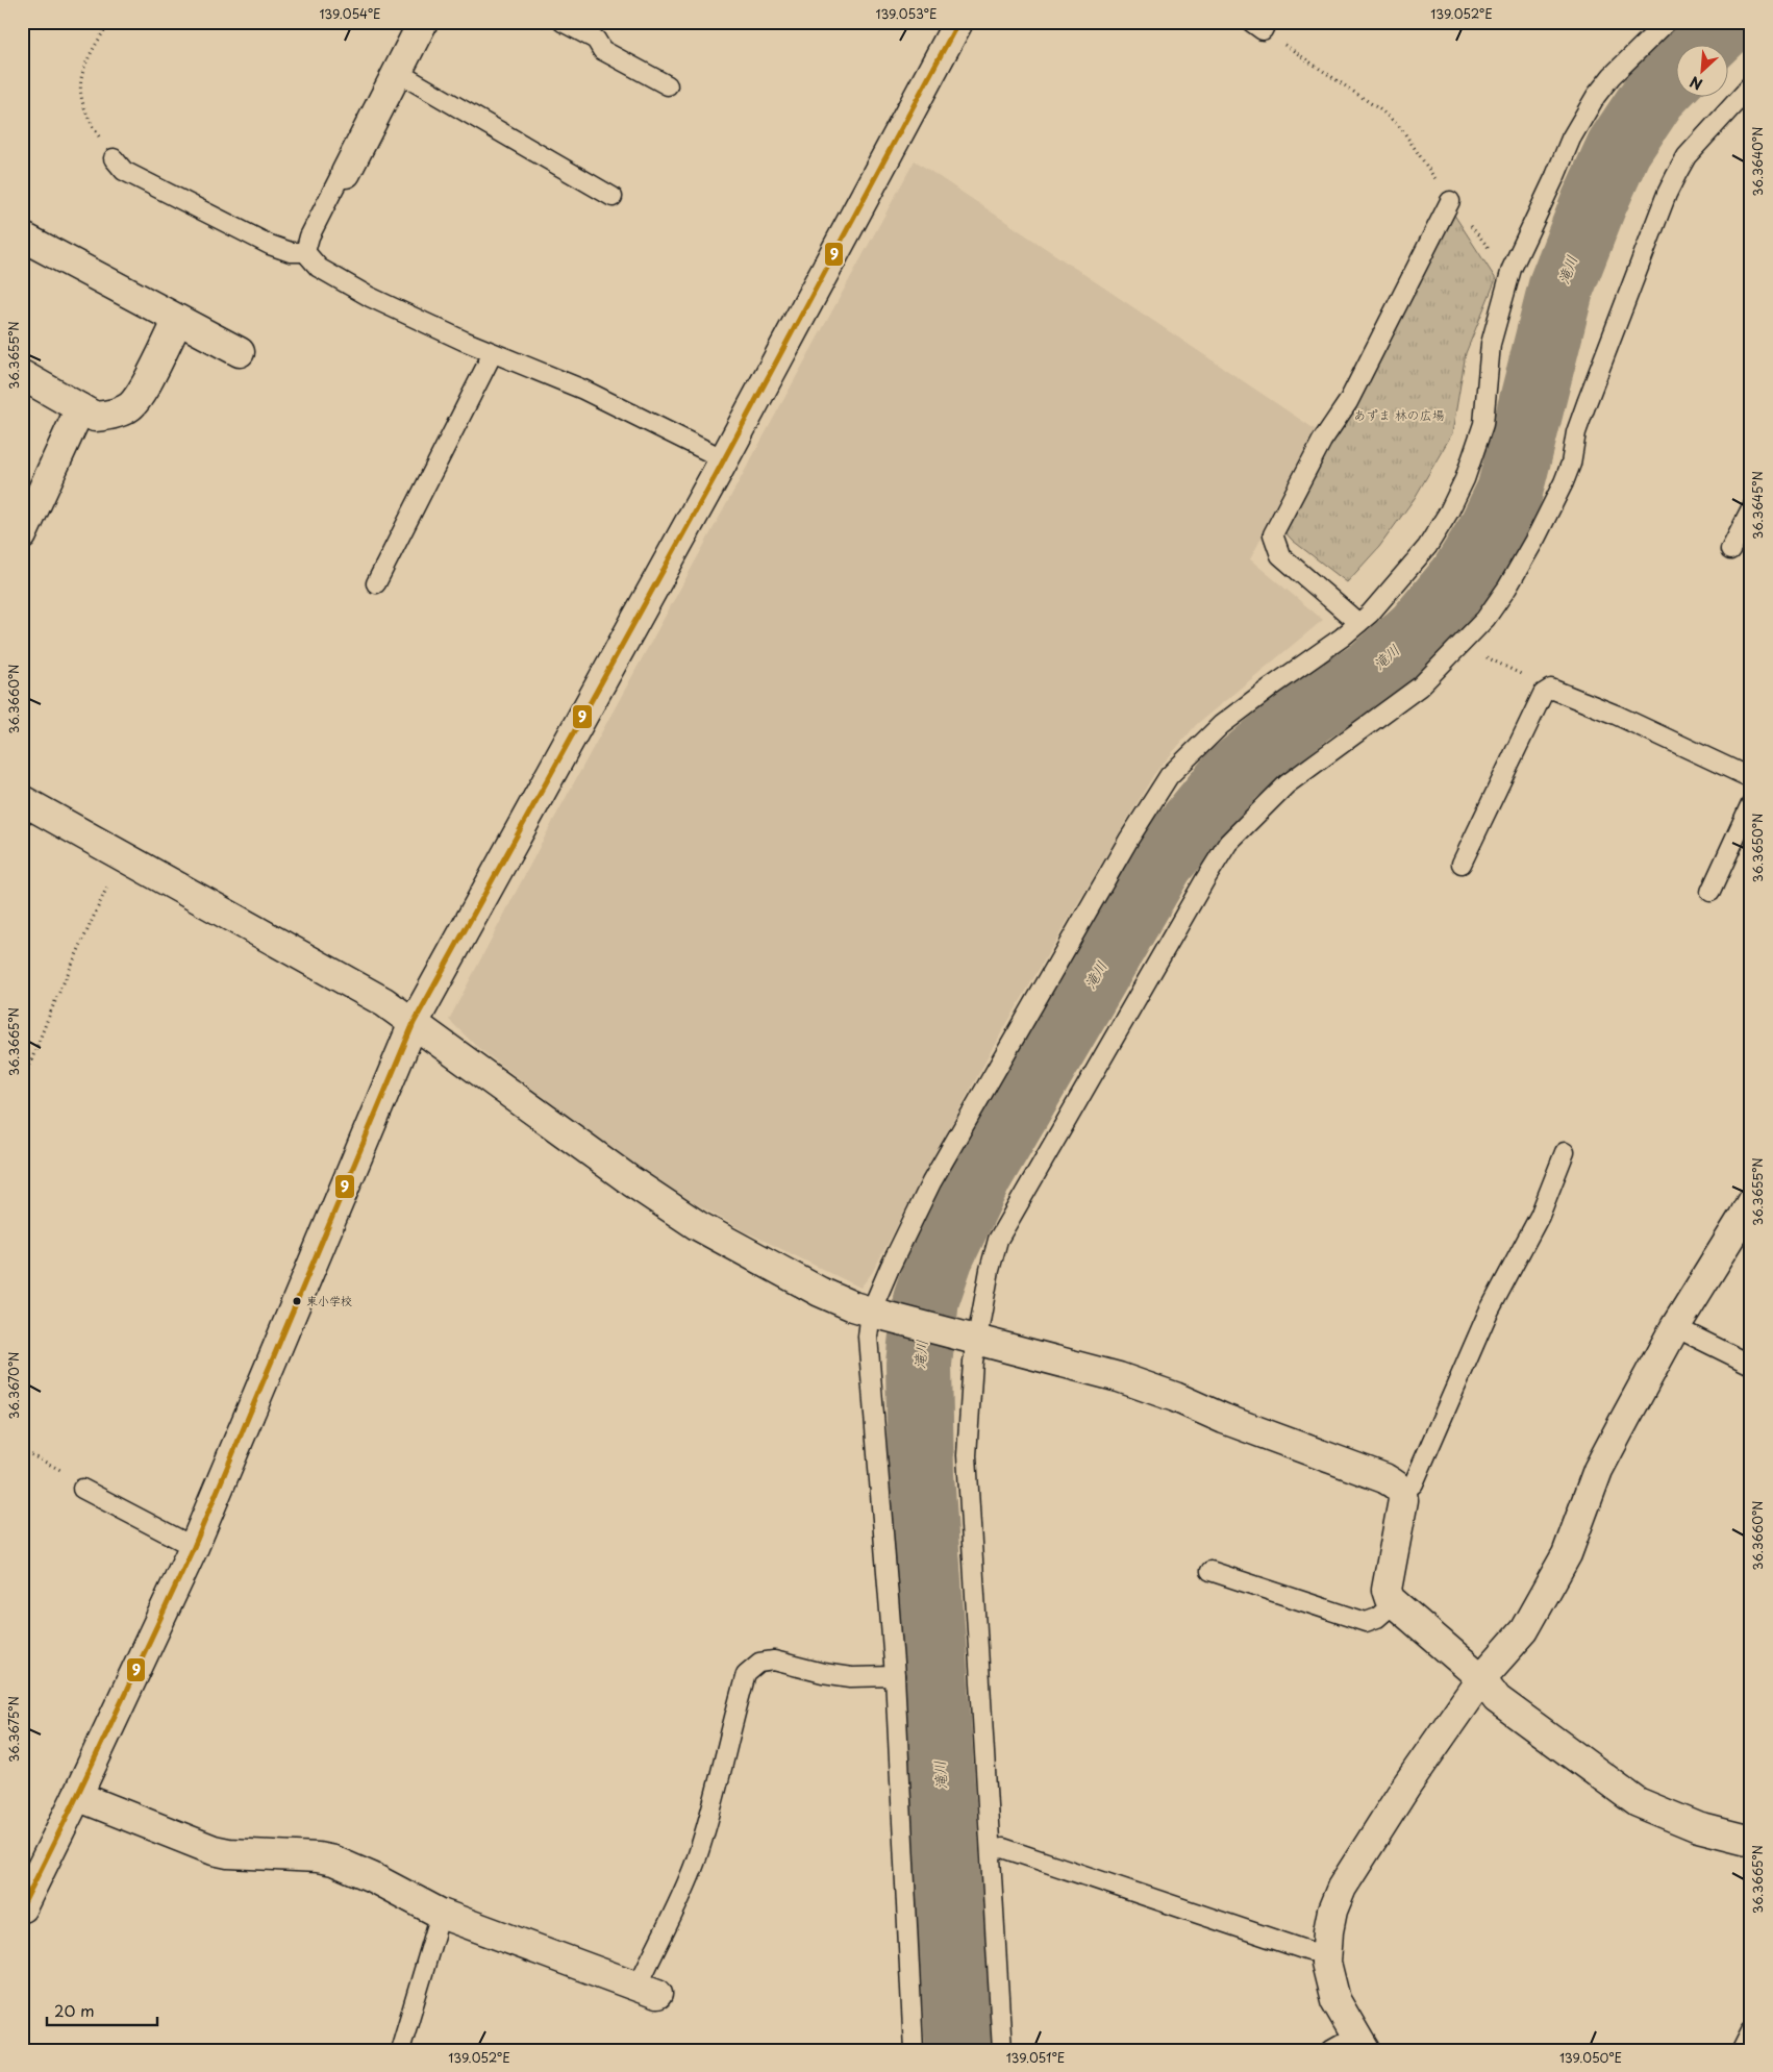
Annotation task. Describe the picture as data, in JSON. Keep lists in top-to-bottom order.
{
  "water": ["滝川"],
  "parks": ["あずま 林の広場"],
  "places": ["東小学校"],
  "lines": ["transit line 9"],
  "scale_bar": "20 m",
  "north": "bottom left",
  "coordinates": [
    "139.054°E",
    "139.053°E",
    "139.052°E",
    "36.3640°N",
    "36.3655°N",
    "36.3645°N",
    "36.3660°N",
    "36.3650°N",
    "36.3665°N",
    "36.3670°N",
    "36.3675°N",
    "139.051°E",
    "139.050°E"
  ]
}
